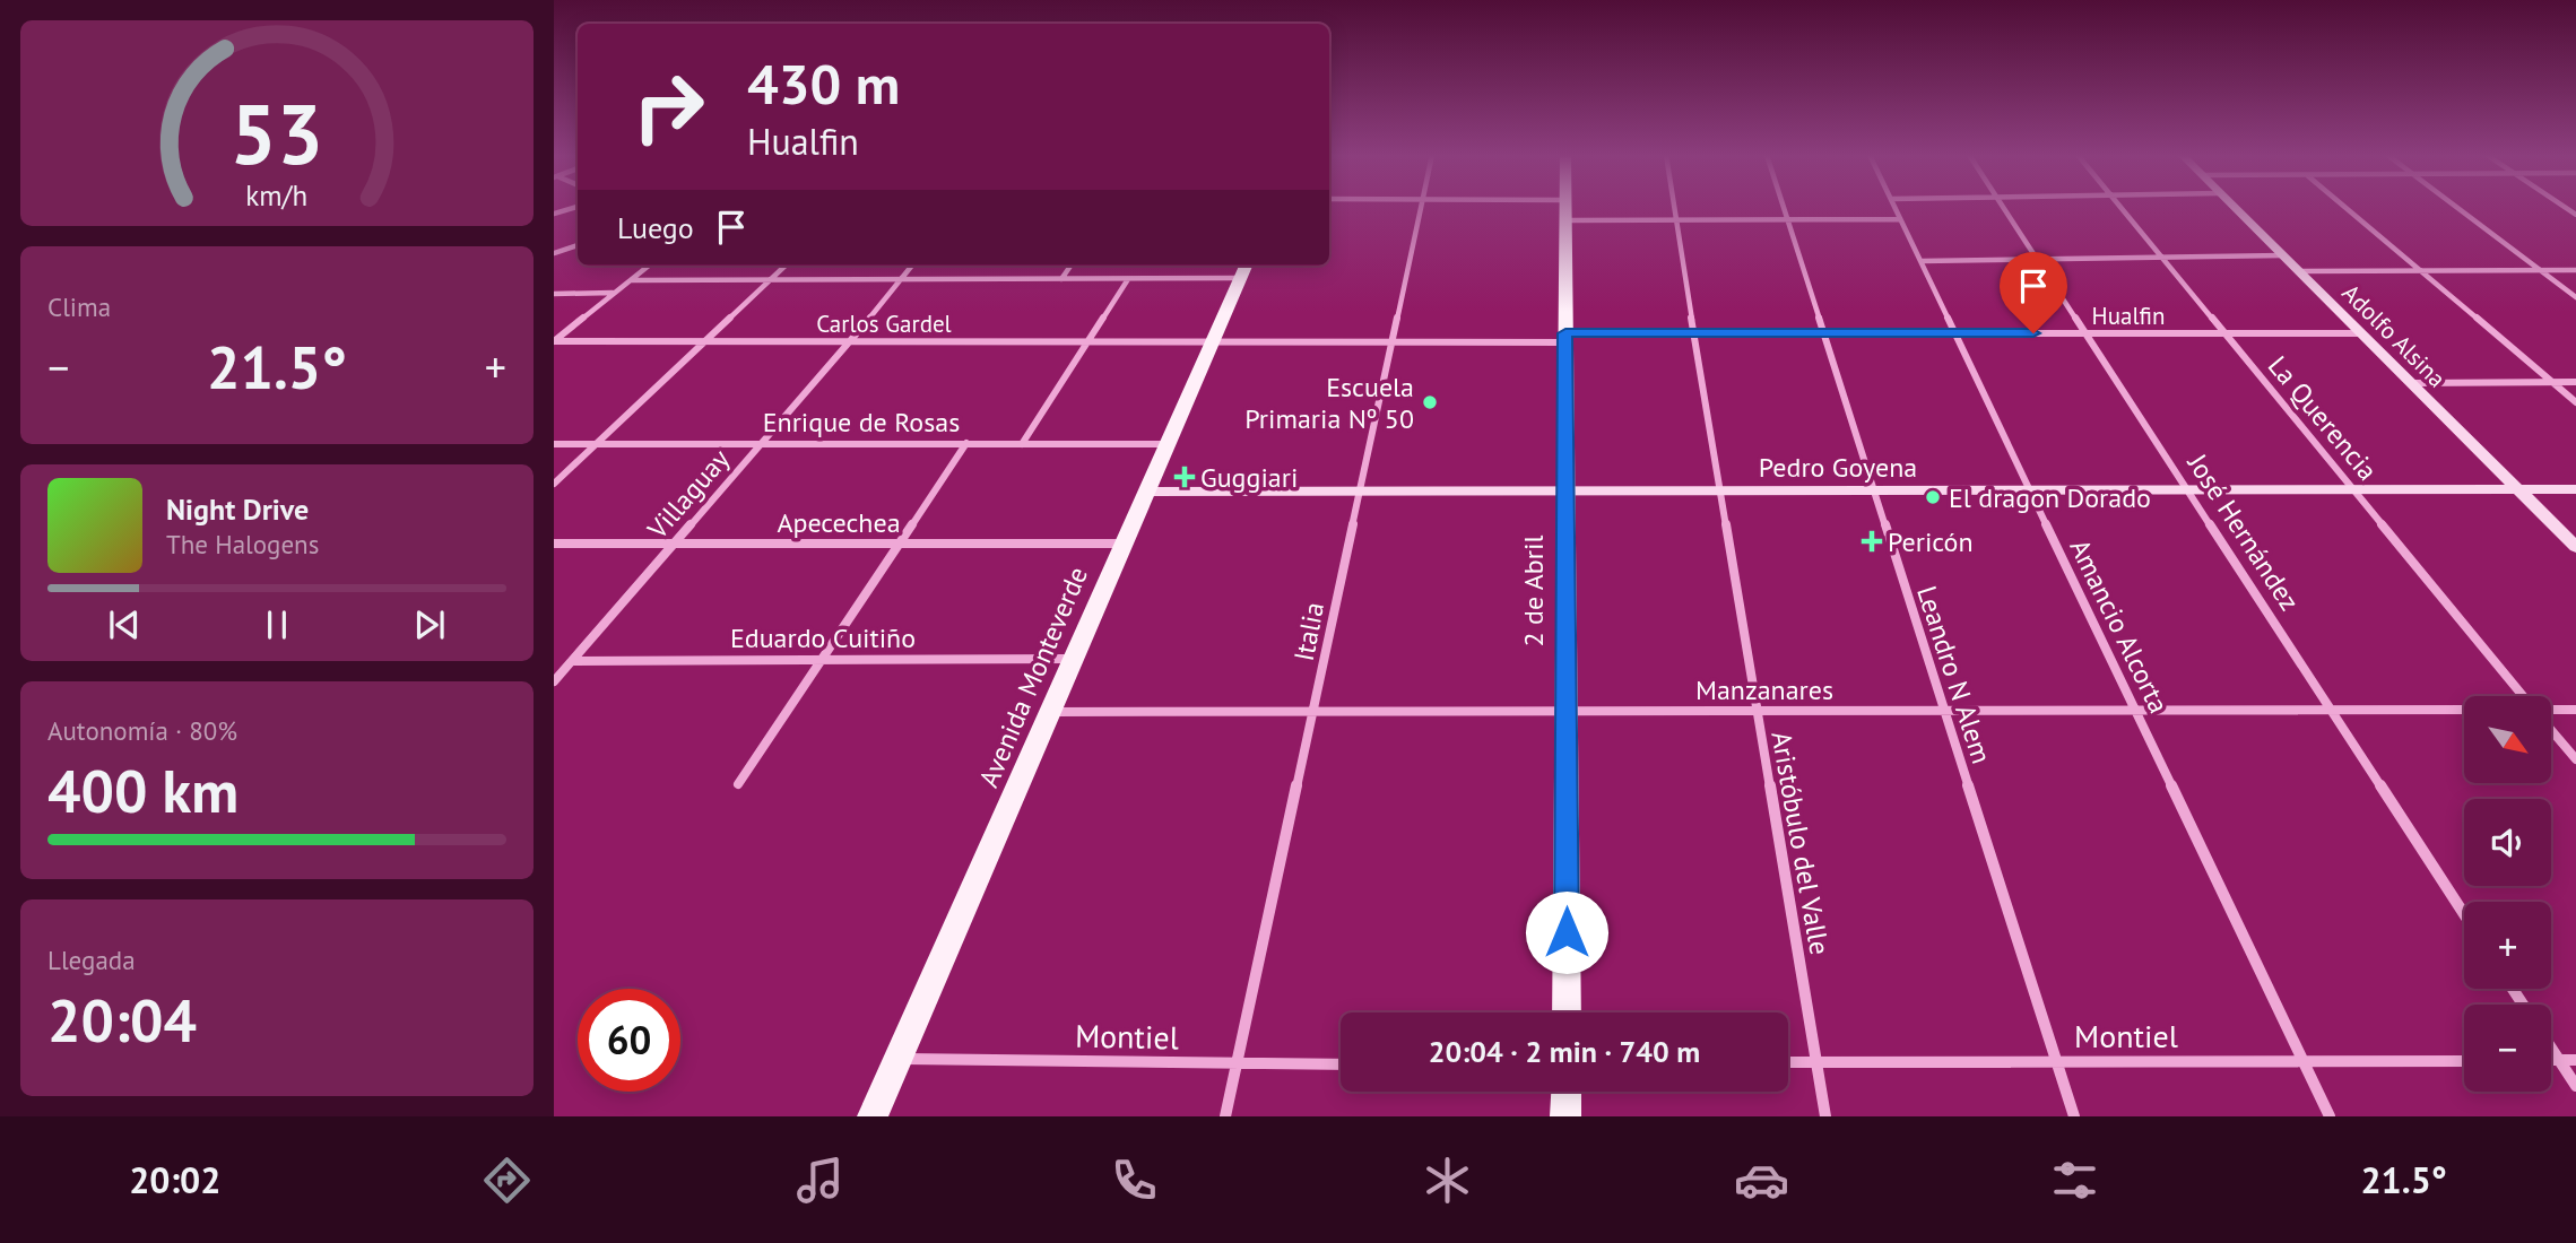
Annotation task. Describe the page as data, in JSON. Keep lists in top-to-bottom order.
{
  "streets": {
    "main road": ["2 de Abril", "Avenida Monteverde"],
    "street": [
      "Hualfin",
      "Carlos Gardel",
      "Adolfo Alsina",
      "La Querencia",
      "Enrique de Rosas",
      "Pedro Goyena",
      "Villaguay",
      "Apecechea",
      "José Hernández",
      "Amancio Alcorta",
      "Italia",
      "Eduardo Cuitiño",
      "Leandro N Alem",
      "Manzanares",
      "Aristóbulo del Valle",
      "Montiel"
    ]
  },
  "crossings": [
    ["Hualfin", "Carlos Gardel"],
    ["Hualfin", "Adolfo Alsina"],
    ["Hualfin", "La Querencia"],
    ["Hualfin", "José Hernández"],
    ["Hualfin", "2 de Abril"],
    ["Hualfin", "Amancio Alcorta"],
    ["Hualfin", "Italia"],
    ["Hualfin", "Leandro N Alem"],
    ["Hualfin", "Avenida Monteverde"],
    ["Hualfin", "Aristóbulo del Valle"],
    ["Carlos Gardel", "Villaguay"],
    ["Carlos Gardel", "Avenida Monteverde"],
    ["Adolfo Alsina", "Pedro Goyena"],
    ["La Querencia", "Pedro Goyena"],
    ["Enrique de Rosas", "Villaguay"],
    ["Enrique de Rosas", "Avenida Monteverde"],
    ["Pedro Goyena", "José Hernández"],
    ["Pedro Goyena", "2 de Abril"],
    ["Pedro Goyena", "Amancio Alcorta"],
    ["Pedro Goyena", "Italia"],
    ["Pedro Goyena", "Leandro N Alem"],
    ["Pedro Goyena", "Avenida Monteverde"],
    ["Pedro Goyena", "Aristóbulo del Valle"],
    ["Villaguay", "Apecechea"],
    ["Villaguay", "Eduardo Cuitiño"],
    ["Apecechea", "Avenida Monteverde"],
    ["José Hernández", "Manzanares"],
    ["2 de Abril", "Manzanares"],
    ["Amancio Alcorta", "Manzanares"],
    ["Amancio Alcorta", "Montiel"],
    ["Italia", "Manzanares"],
    ["Italia", "Montiel"],
    ["Eduardo Cuitiño", "Avenida Monteverde"],
    ["Leandro N Alem", "Manzanares"],
    ["Leandro N Alem", "Montiel"],
    ["Avenida Monteverde", "Manzanares"],
    ["Avenida Monteverde", "Montiel"],
    ["Manzanares", "Aristóbulo del Valle"],
    ["Aristóbulo del Valle", "Montiel"]
  ],
  "places": {
    "other": ["Escuela Primaria Nº 50", "El dragon Dorado"],
    "health": ["Guggiari", "Pericón"]
  },
  "north": "bottom right",
  "page": {
    "turn": ["430 m", "Hualfin"],
    "then": "Luego",
    "tile": [
      "Clima",
      ["Autonomía · 80%", "400 km"],
      ["Llegada", "20:04"]
    ],
    "heat": ["−", "21.5°", "+"],
    "song": ["Night Drive", "The Halogens"],
    "map_buttons": ["+", "−"],
    "limit": "60",
    "trip": "20:04 · 2 min · 740 m",
    "tabs": ["20:02", "21.5°"],
    "gauge": ["53", "km/h"]
  }
}
